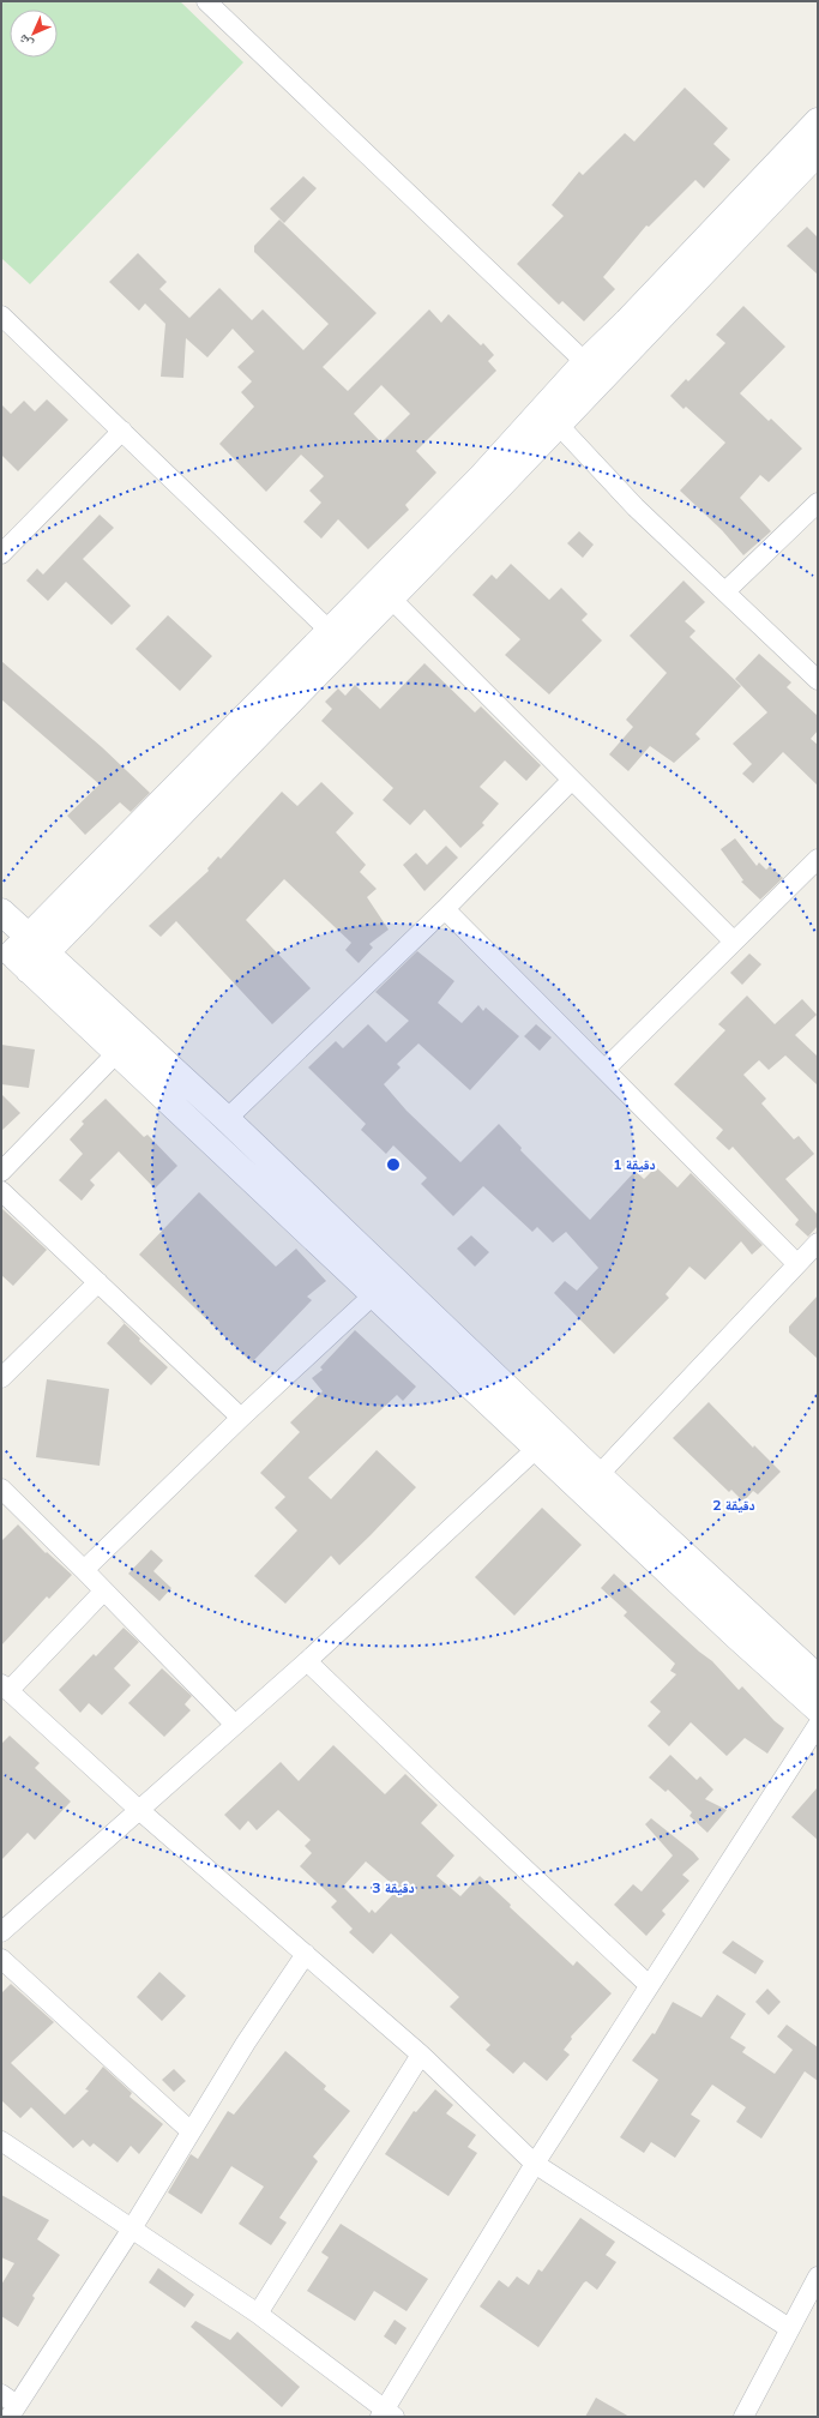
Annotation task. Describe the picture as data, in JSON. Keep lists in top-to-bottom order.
{
  "north": "bottom left",
  "rings": ["1 دقيقة", "2 دقيقة", "3 دقيقة"]
}
